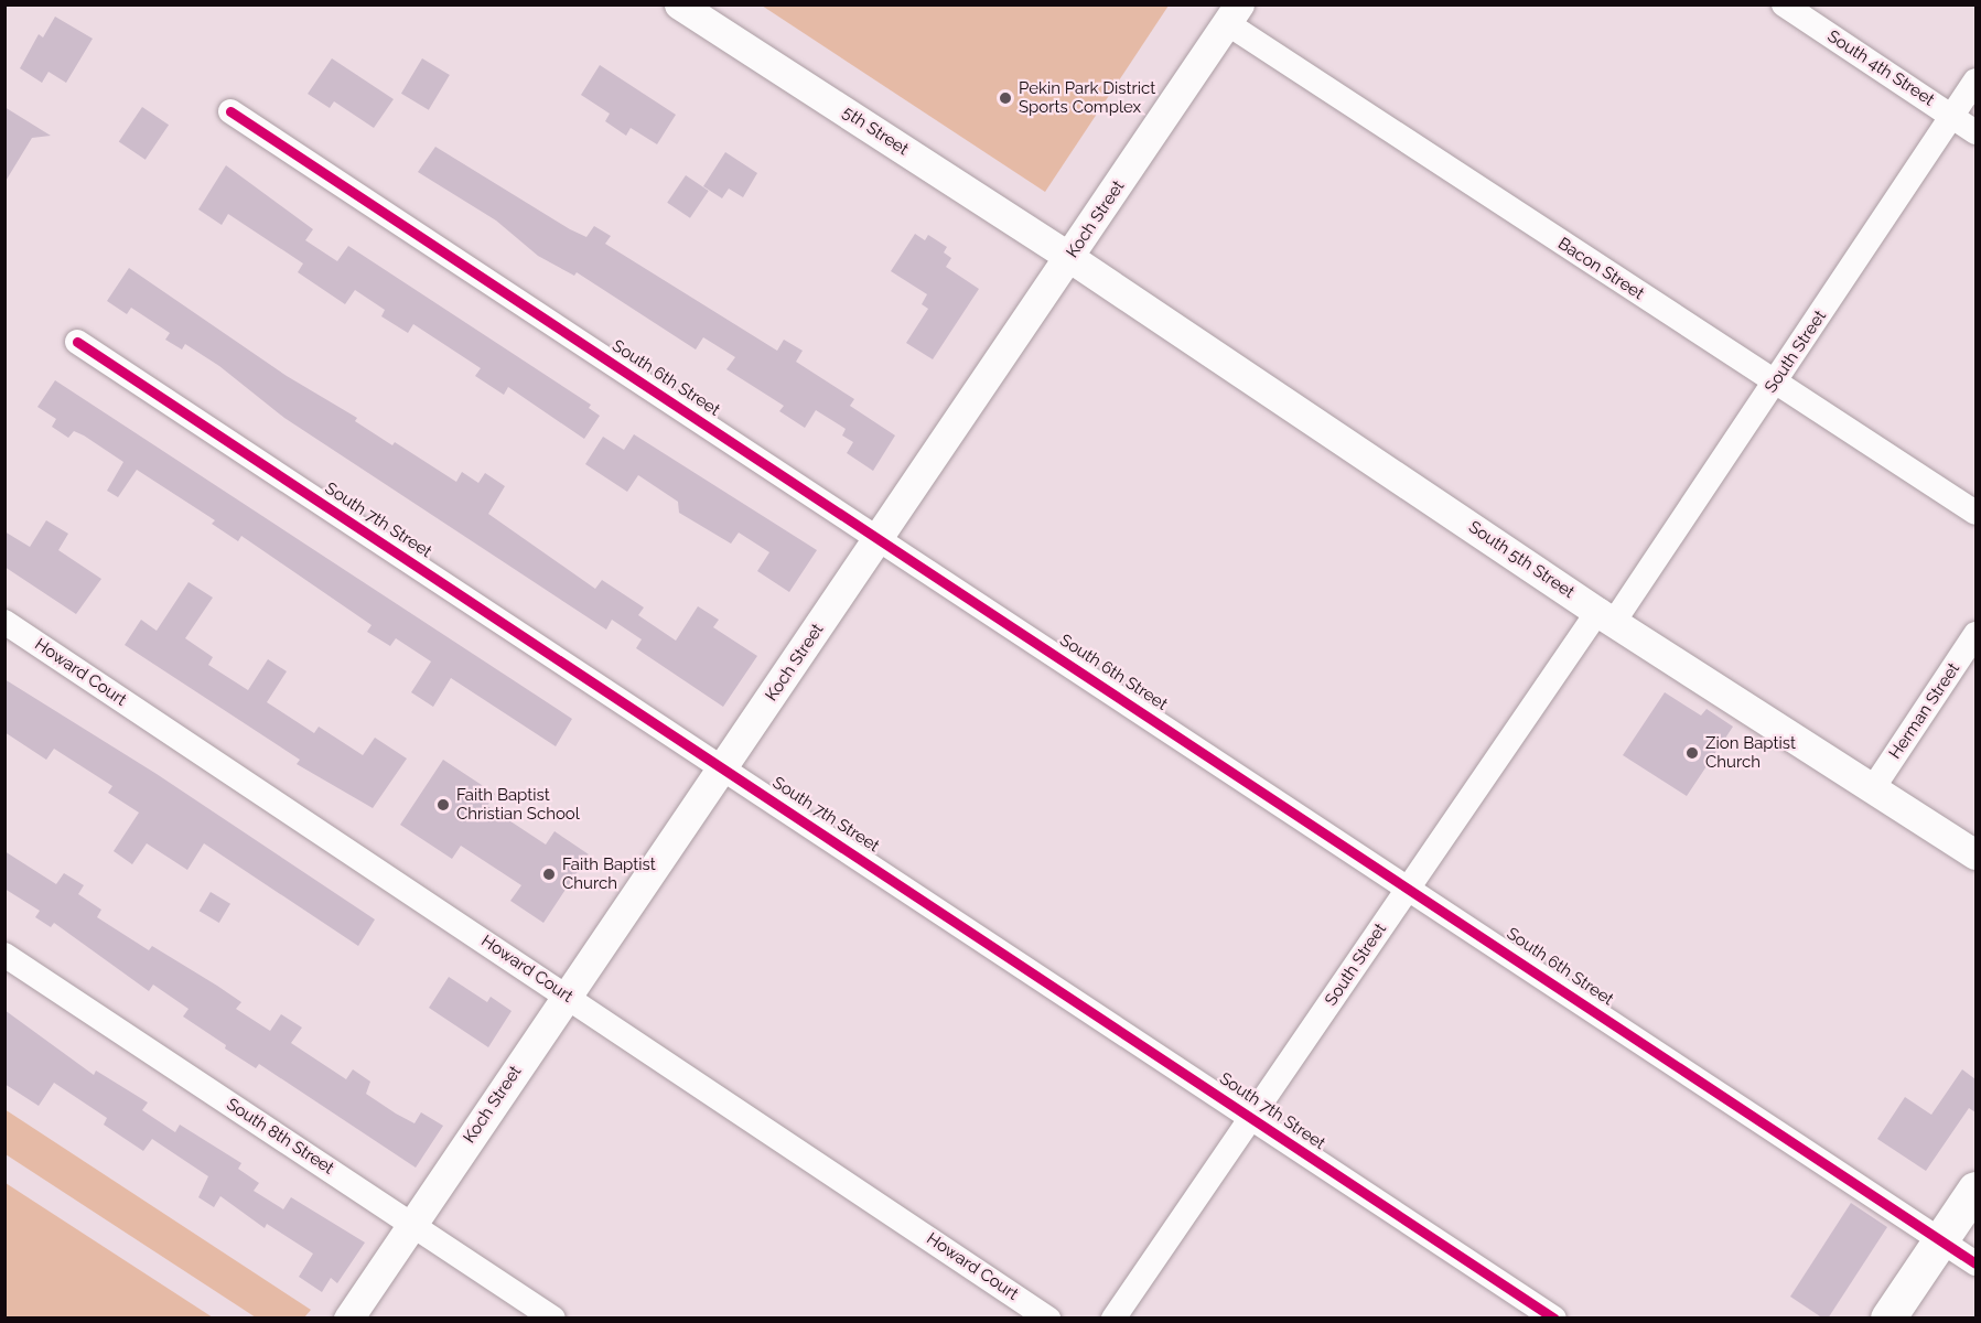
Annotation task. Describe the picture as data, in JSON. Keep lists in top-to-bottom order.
{
  "streets": {
    "street": [
      "South 4th Street",
      "5th Street",
      "Koch Street",
      "Bacon Street",
      "South Street",
      "South 6th Street",
      "South 7th Street",
      "South 5th Street",
      "Howard Court",
      "Herman Street",
      "South 8th Street"
    ]
  },
  "crossings": [
    ["South 4th Street", "South Street"],
    ["5th Street", "Koch Street"],
    ["5th Street", "South 5th Street"],
    ["Koch Street", "Bacon Street"],
    ["Koch Street", "South 6th Street"],
    ["Koch Street", "South 7th Street"],
    ["Koch Street", "South 5th Street"],
    ["Koch Street", "Howard Court"],
    ["Koch Street", "South 8th Street"],
    ["Bacon Street", "South Street"],
    ["South Street", "South 6th Street"],
    ["South Street", "South 7th Street"],
    ["South Street", "South 5th Street"],
    ["South 5th Street", "Herman Street"]
  ],
  "places": [
    "Pekin Park District Sports Complex",
    "Zion Baptist Church",
    "Faith Baptist Christian School",
    "Faith Baptist Church"
  ]
}
